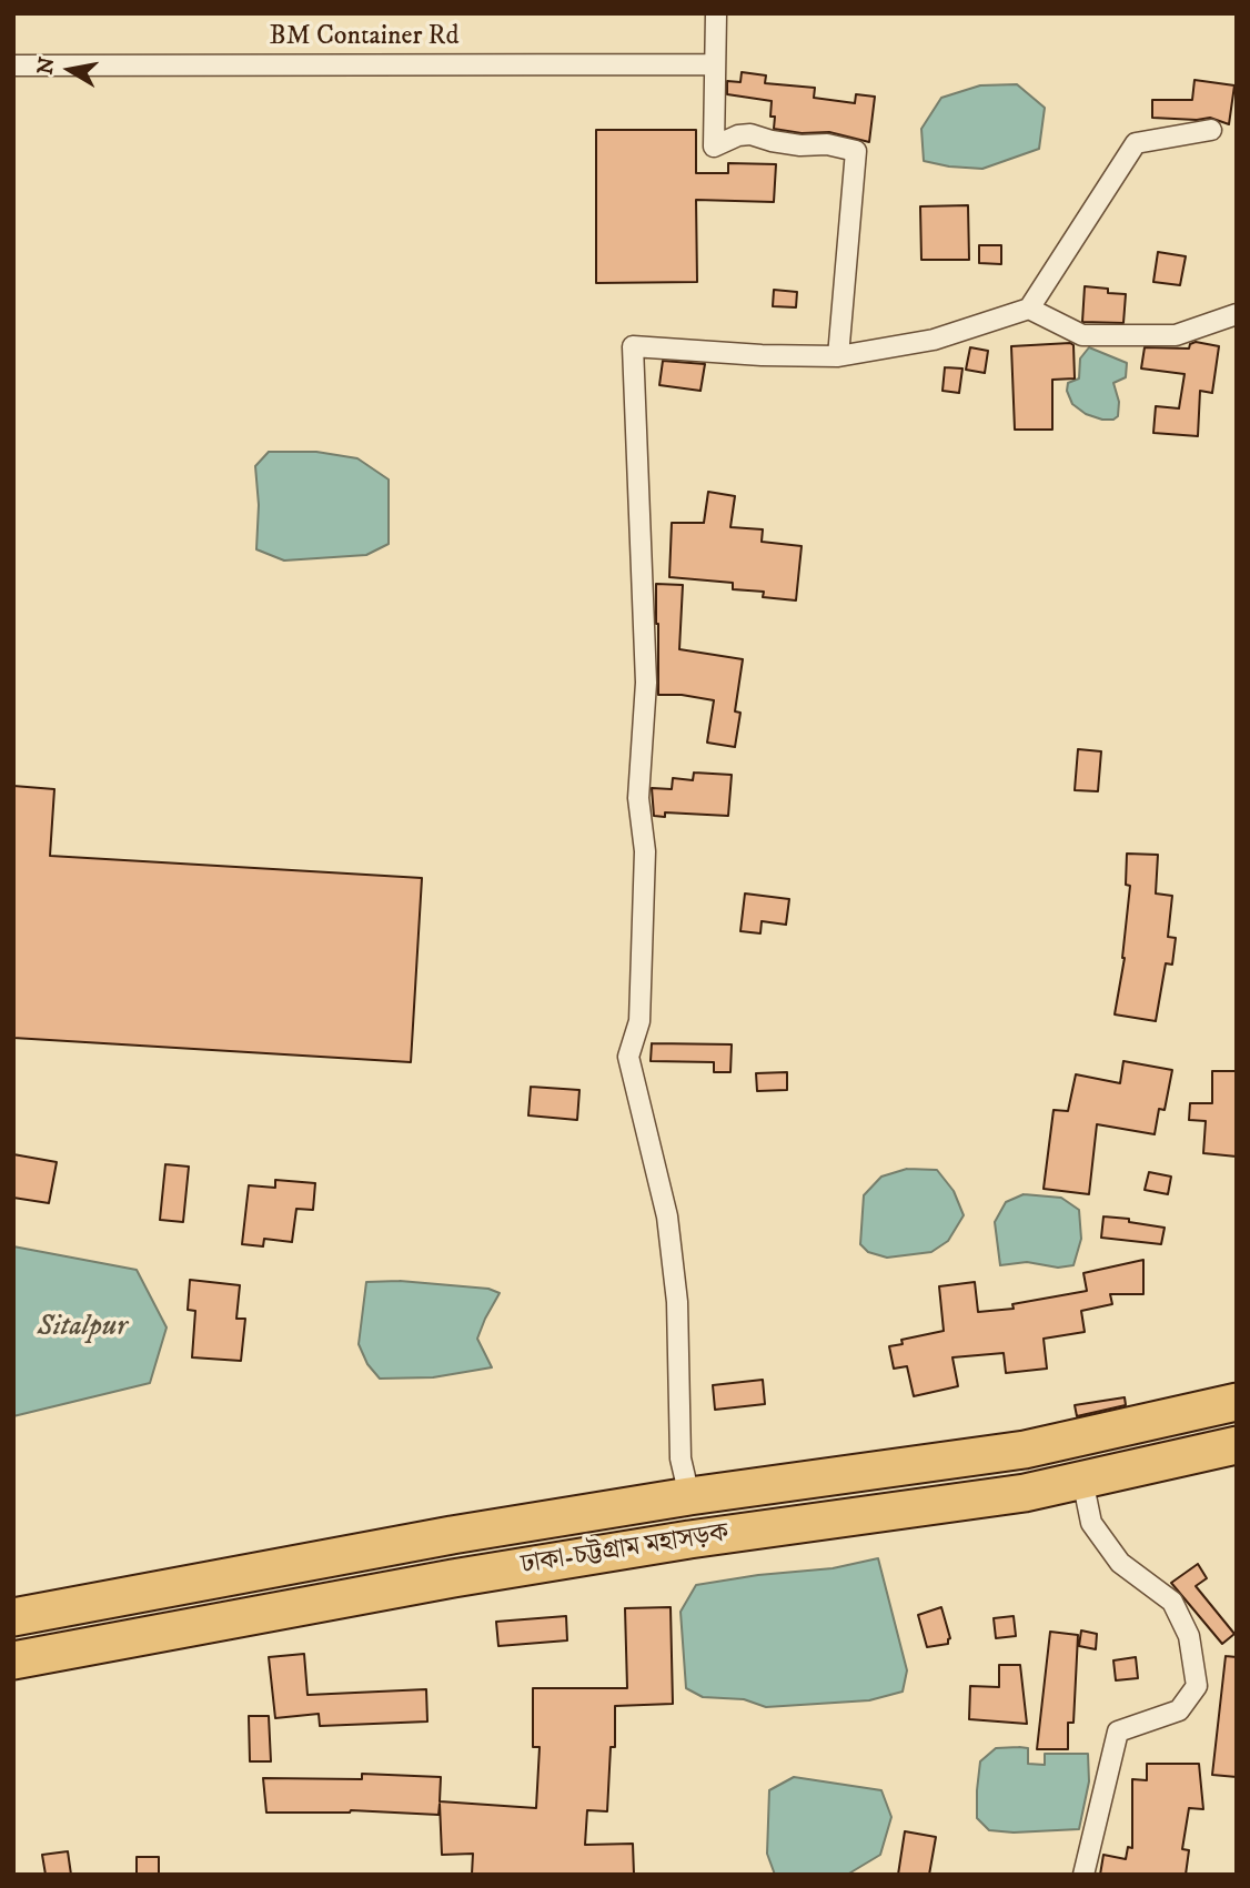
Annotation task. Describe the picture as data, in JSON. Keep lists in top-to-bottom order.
{
  "streets": {
    "highway": ["ঢাকা-চট্টগ্রাম মহাসড়ক"],
    "street": ["BM Container Rd"]
  },
  "water": ["Sitalpur"],
  "north": "left"
}
